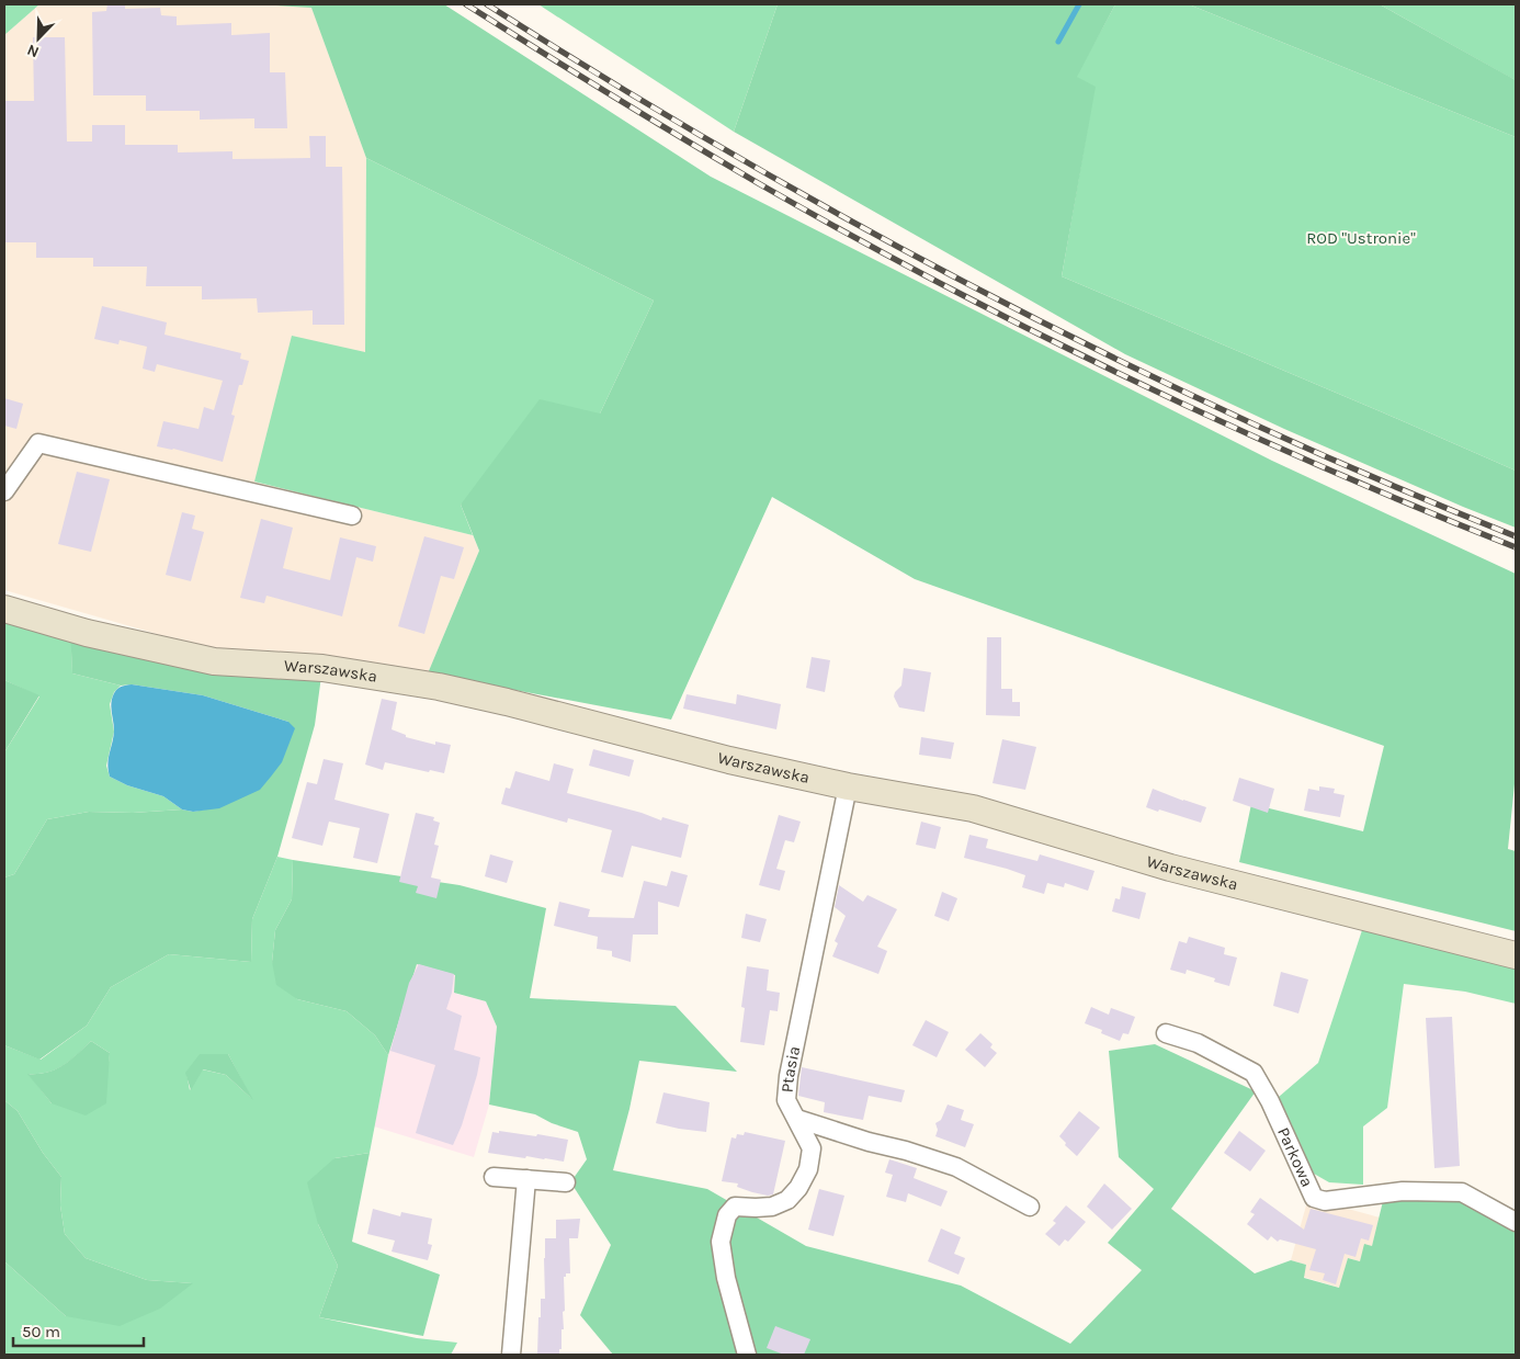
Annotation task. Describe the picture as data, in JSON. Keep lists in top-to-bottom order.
{
  "streets": {
    "street": ["Warszawska", "Ptasia", "Parkowa"]
  },
  "crossings": [
    ["Warszawska", "Ptasia"]
  ],
  "parks": ["ROD \"Ustronie\""],
  "scale_bar": "50 m",
  "north": "bottom left"
}
